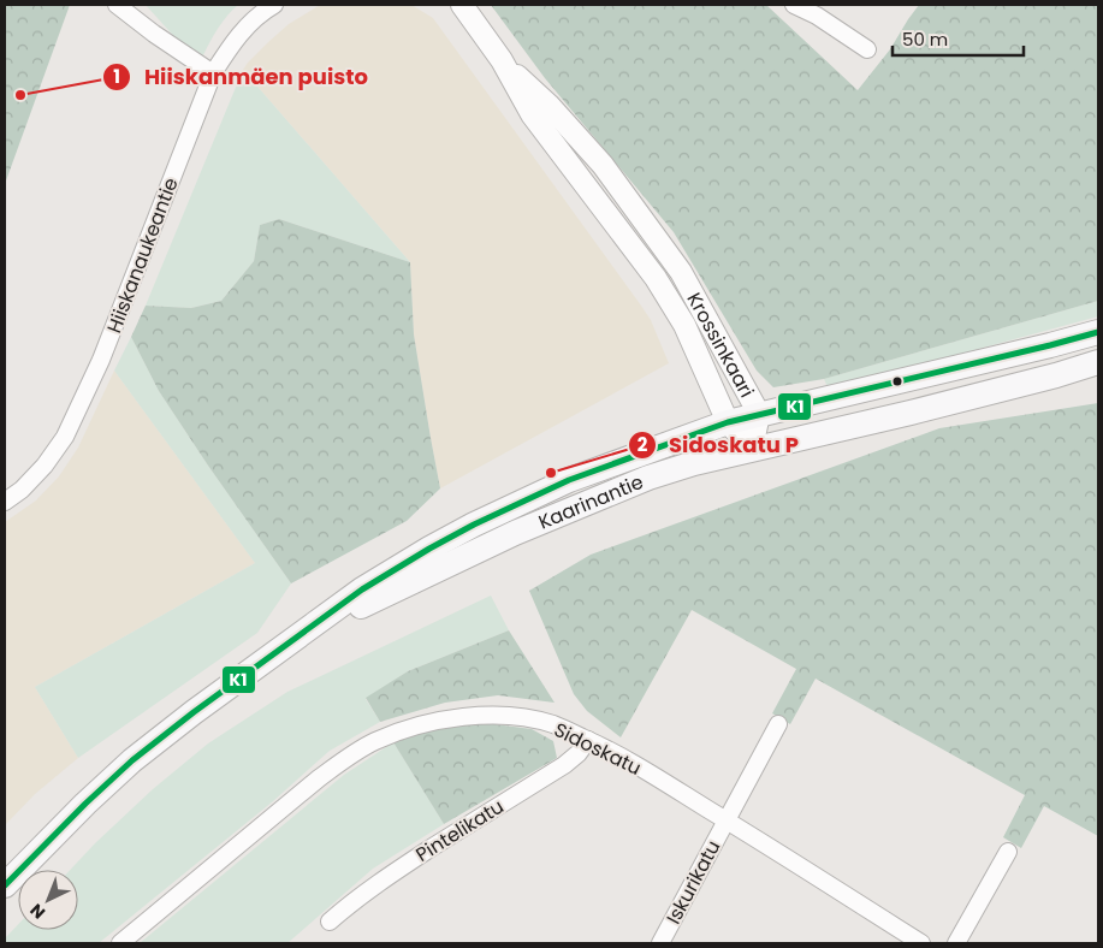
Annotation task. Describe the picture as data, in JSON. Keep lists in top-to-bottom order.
{
  "streets": {
    "main road": ["Kaarinantie"],
    "street": [
      "Hiiskanaukeantie",
      "Krossinkaari",
      "Sidoskatu",
      "Pintelikatu",
      "Iskurikatu"
    ]
  },
  "crossings": [
    ["Krossinkaari", "Kaarinantie"],
    ["Sidoskatu", "Pintelikatu"],
    ["Sidoskatu", "Iskurikatu"]
  ],
  "places": ["Hiiskanmäen puisto", "Sidoskatu P"],
  "lines": ["transit line K1"],
  "scale_bar": "50 m",
  "north": "bottom left"
}
